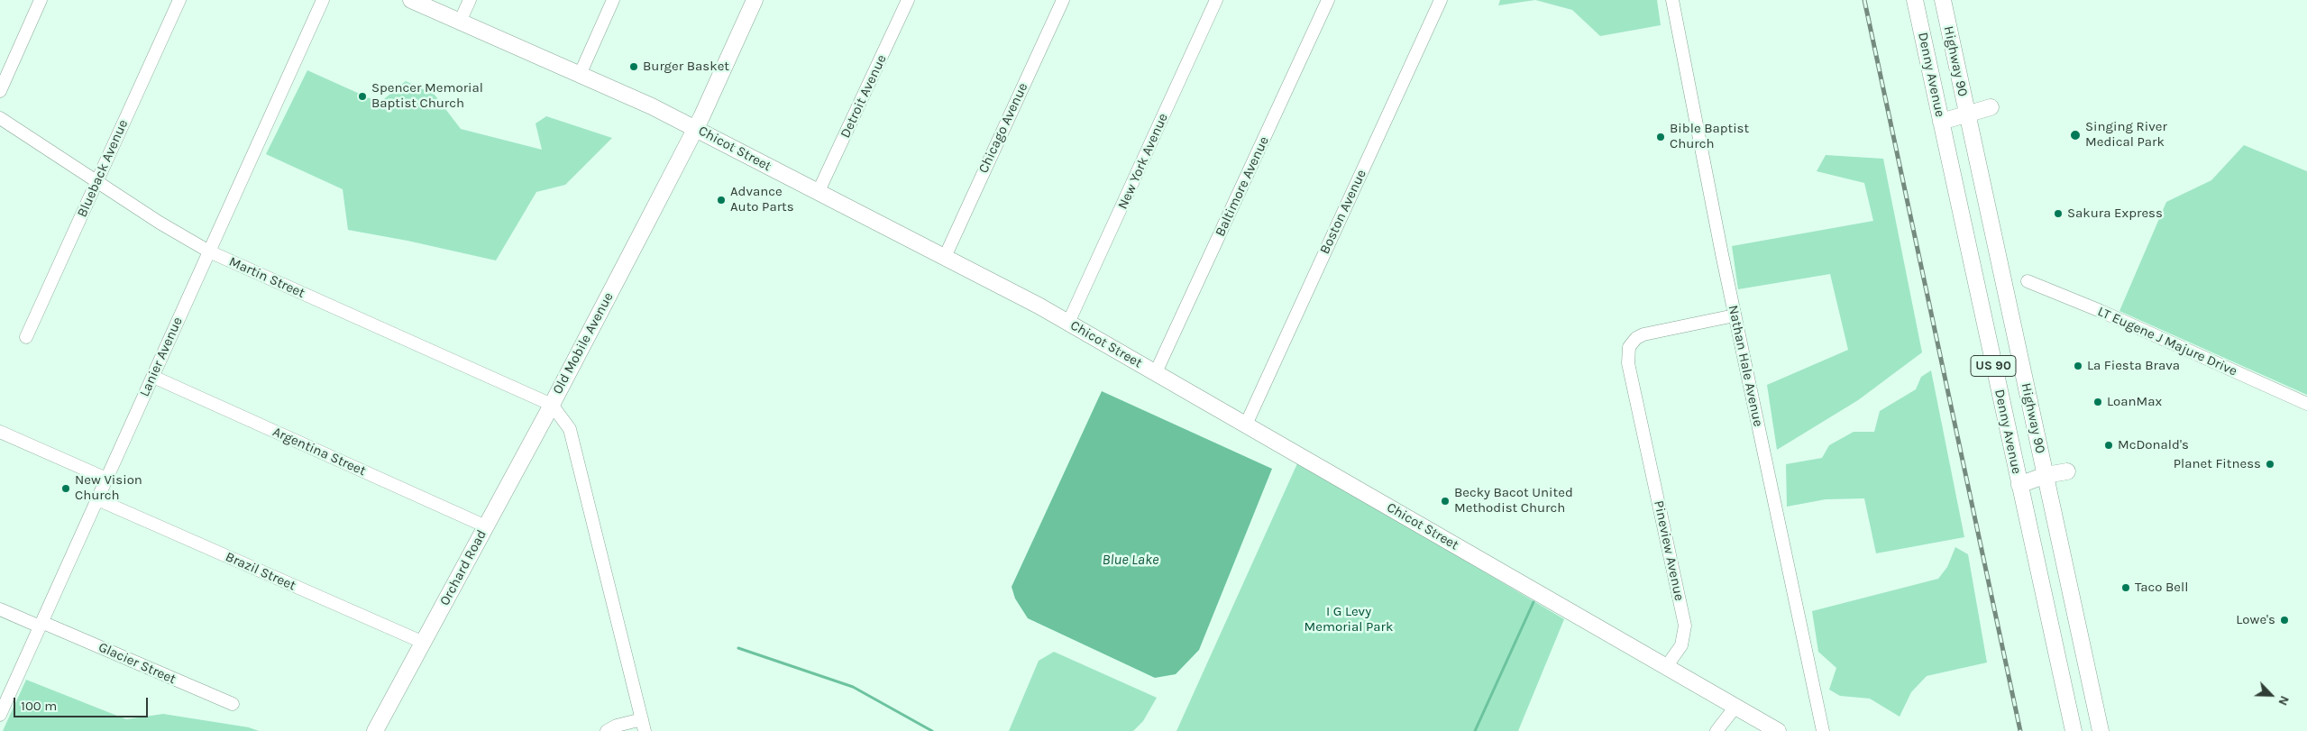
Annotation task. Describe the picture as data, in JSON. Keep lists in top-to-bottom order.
{
  "streets": {
    "main road": [
      "Highway 90",
      "Denny Avenue",
      "Chicot Street",
      "Old Mobile Avenue",
      "US 90",
      "Orchard Road"
    ],
    "street": [
      "Detroit Avenue",
      "Chicago Avenue",
      "New York Avenue",
      "Blueback Avenue",
      "Baltimore Avenue",
      "Boston Avenue",
      "Martin Street",
      "LT Eugene J Majure Drive",
      "Lanier Avenue",
      "Nathan Hale Avenue",
      "Argentina Street",
      "Pineview Avenue",
      "Brazil Street",
      "Glacier Street"
    ]
  },
  "crossings": [
    ["Detroit Avenue", "Chicot Street"],
    ["Chicago Avenue", "Chicot Street"],
    ["Chicot Street", "New York Avenue"],
    ["Chicot Street", "Baltimore Avenue"],
    ["Chicot Street", "Boston Avenue"],
    ["Chicot Street", "Old Mobile Avenue"],
    ["Chicot Street", "Pineview Avenue"],
    ["Blueback Avenue", "Martin Street"],
    ["Martin Street", "Old Mobile Avenue"],
    ["Martin Street", "Lanier Avenue"],
    ["Martin Street", "Orchard Road"],
    ["Old Mobile Avenue", "Orchard Road"],
    ["Lanier Avenue", "Argentina Street"],
    ["Lanier Avenue", "Brazil Street"],
    ["Lanier Avenue", "Glacier Street"],
    ["Nathan Hale Avenue", "Pineview Avenue"],
    ["Argentina Street", "Orchard Road"],
    ["Orchard Road", "Brazil Street"]
  ],
  "water": ["Blue Lake"],
  "parks": ["I G Levy Memorial Park"],
  "places": [
    "Burger Basket",
    "Spencer Memorial Baptist Church",
    "Singing River Medical Park",
    "Bible Baptist Church",
    "Advance Auto Parts",
    "Sakura Express",
    "La Fiesta Brava",
    "LoanMax",
    "McDonald's",
    "Planet Fitness",
    "New Vision Church",
    "Becky Bacot United Methodist Church",
    "Taco Bell",
    "Lowe's"
  ],
  "scale_bar": "100 m",
  "north": "bottom right"
}
